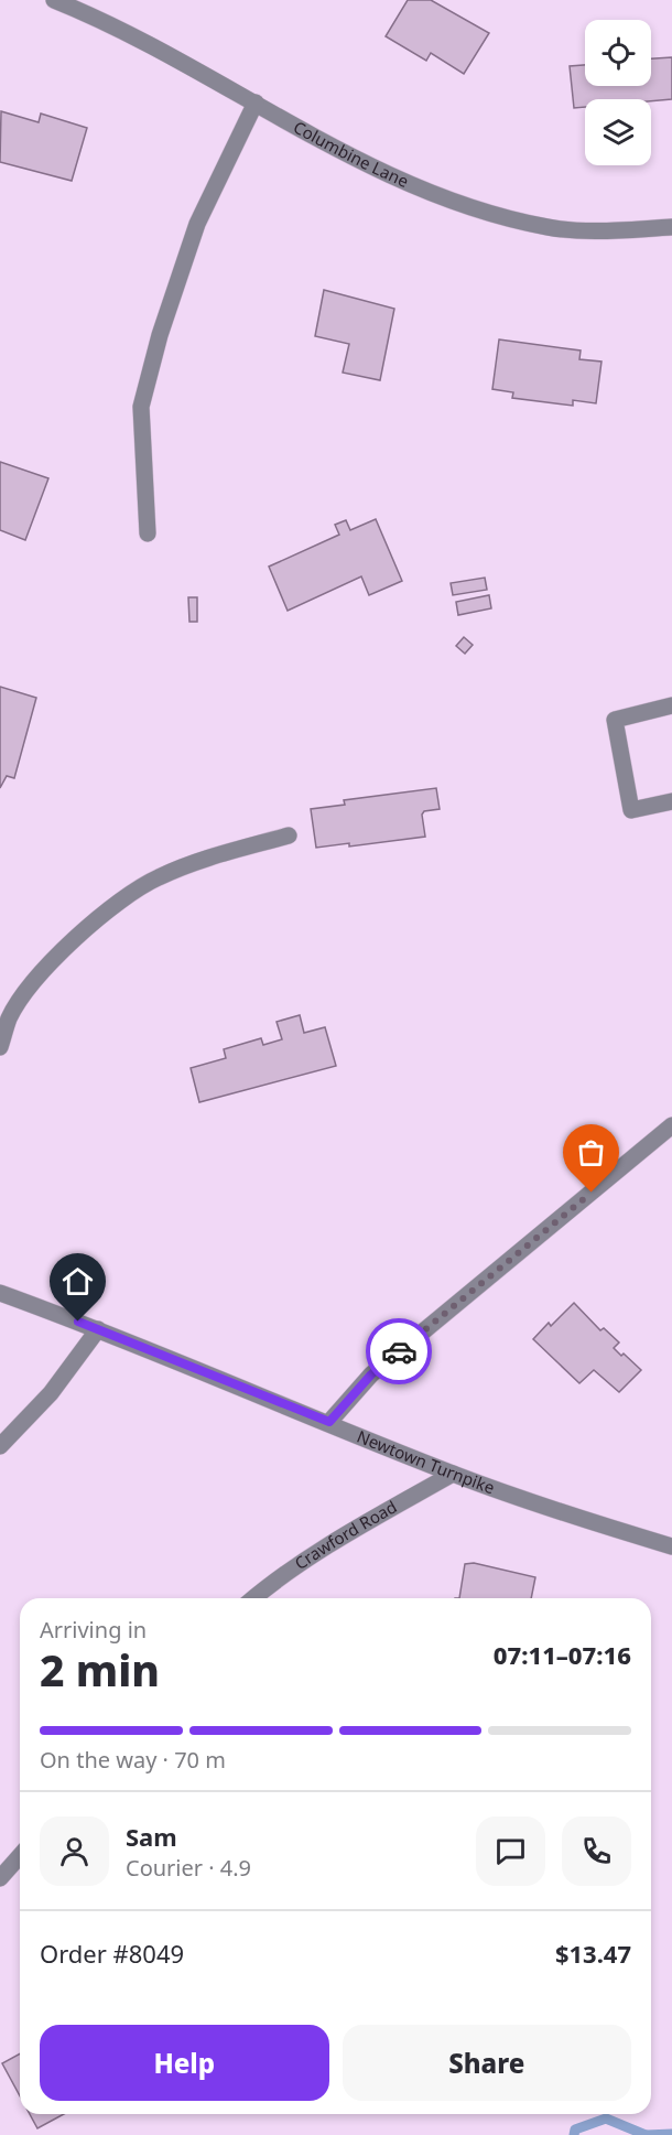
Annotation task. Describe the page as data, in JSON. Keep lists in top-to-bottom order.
{
  "streets": {
    "street": ["Columbine Lane", "Newtown Turnpike", "Crawford Road"]
  },
  "crossings": [
    ["Newtown Turnpike", "Crawford Road"]
  ],
  "page": {
    "heading": ["2 min", "Arriving in", "07:11–07:16"],
    "panel": [
      "Sam",
      "Courier · 4.9",
      "Order #8049",
      "$13.47"
    ],
    "bar": "On the way · 70 m",
    "buttons": ["Help", "Share"]
  }
}
